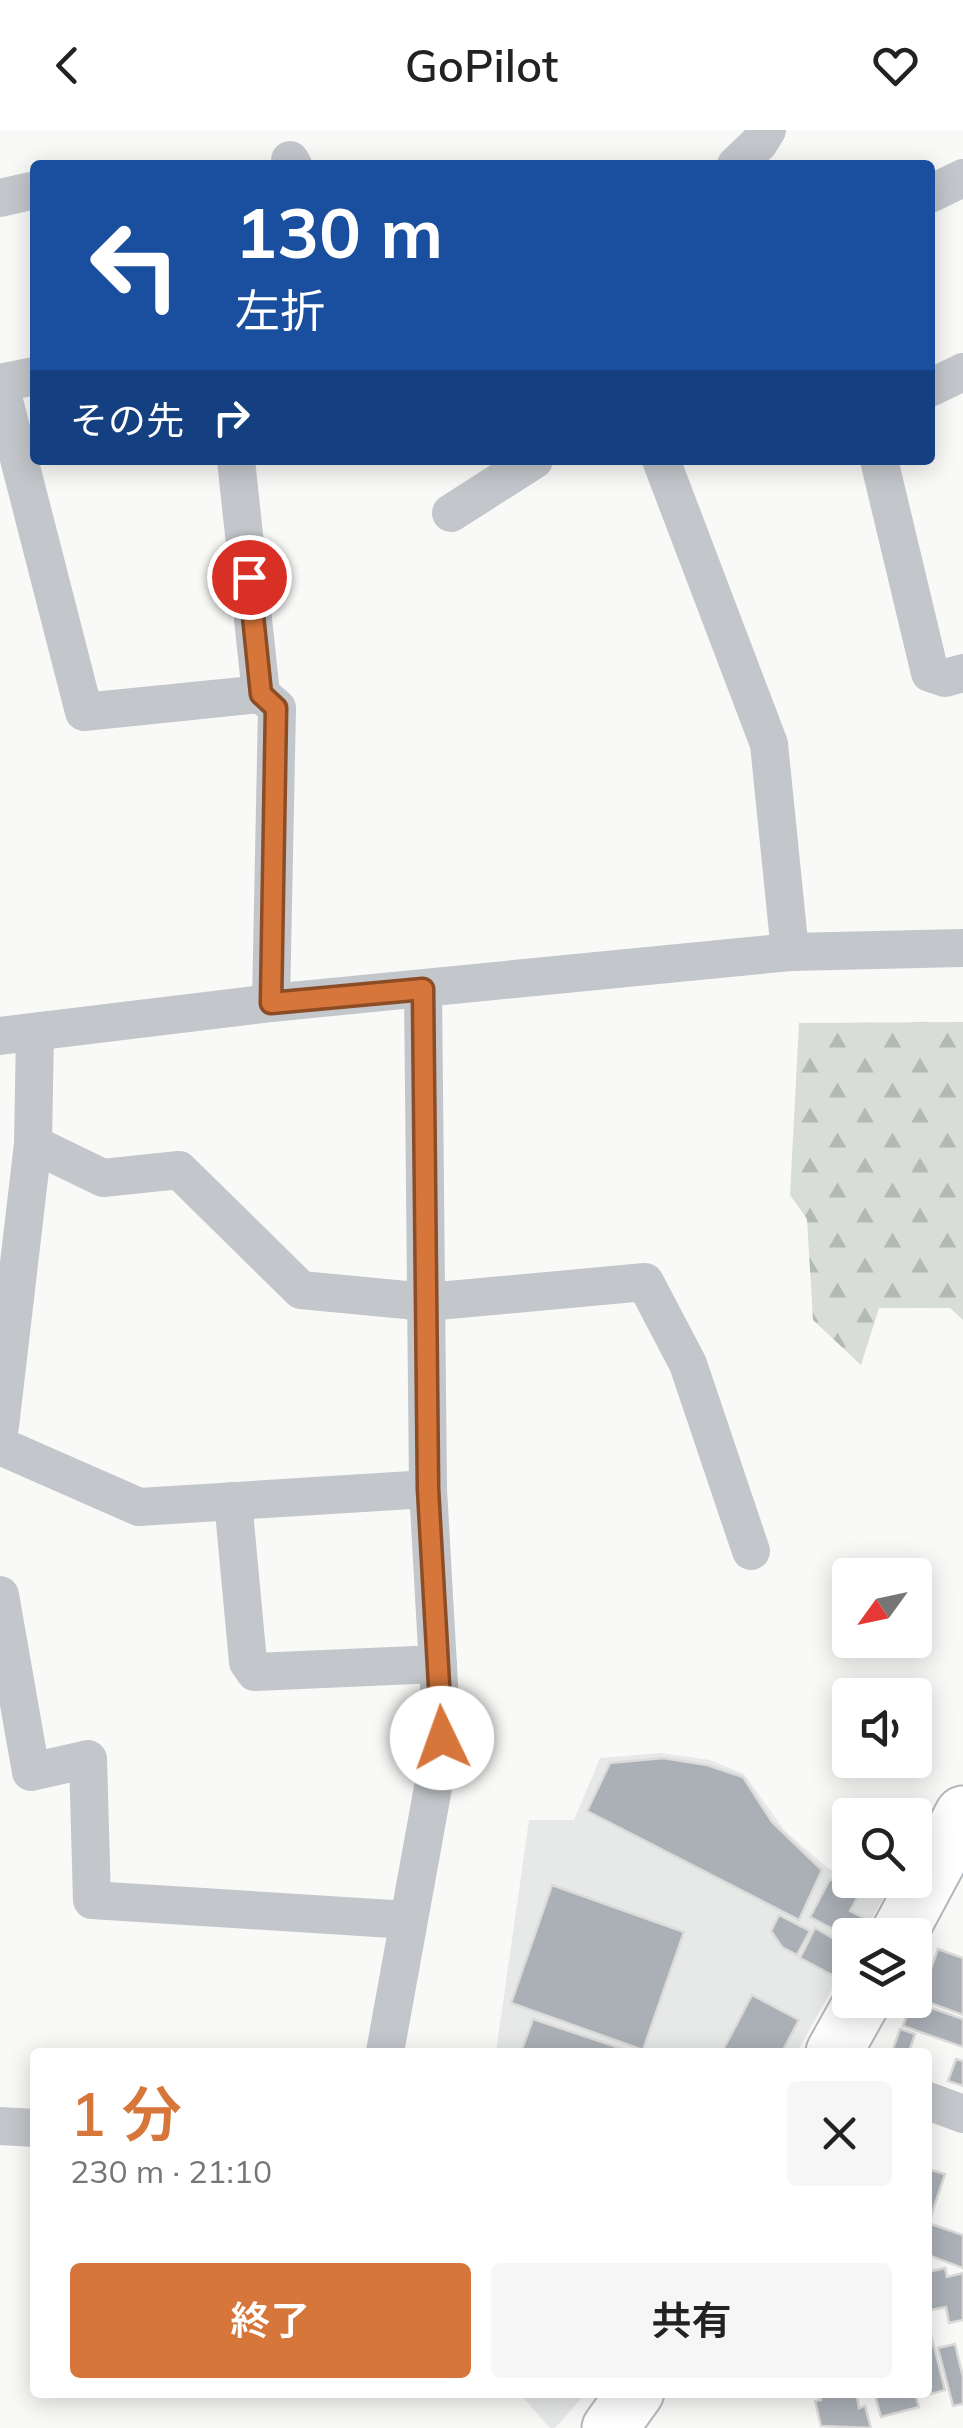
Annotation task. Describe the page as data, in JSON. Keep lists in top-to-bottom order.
{
  "north": "bottom left",
  "page": {
    "header": "GoPilot",
    "turn": ["130 m", "左折"],
    "then": "その先",
    "heading": ["1 分", "230 m · 21:10"],
    "buttons": ["終了", "共有"]
  }
}
